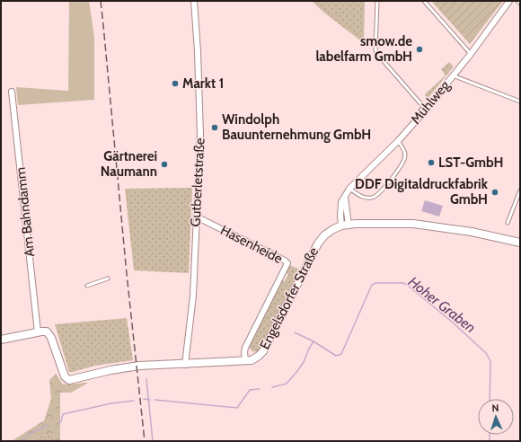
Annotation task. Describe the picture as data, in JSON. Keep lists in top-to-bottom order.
{
  "streets": {
    "main road": ["Engelsdorfer Straße"],
    "street": [
      "Mühlweg",
      "Gutberletstraße",
      "Am Bahndamm",
      "Hasenheide"
    ]
  },
  "crossings": [
    ["Mühlweg", "Engelsdorfer Straße"],
    ["Gutberletstraße", "Hasenheide"],
    ["Gutberletstraße", "Engelsdorfer Straße"],
    ["Am Bahndamm", "Engelsdorfer Straße"],
    ["Hasenheide", "Engelsdorfer Straße"]
  ],
  "water": ["Hoher Graben"],
  "places": [
    "smow.de labelfarm GmbH",
    "Markt 1",
    "Windolph Bauunternehmung GmbH",
    "LST-GmbH",
    "Gärtnerei Naumann",
    "DDF Digitaldruckfabrik GmbH"
  ],
  "north": "top"
}
